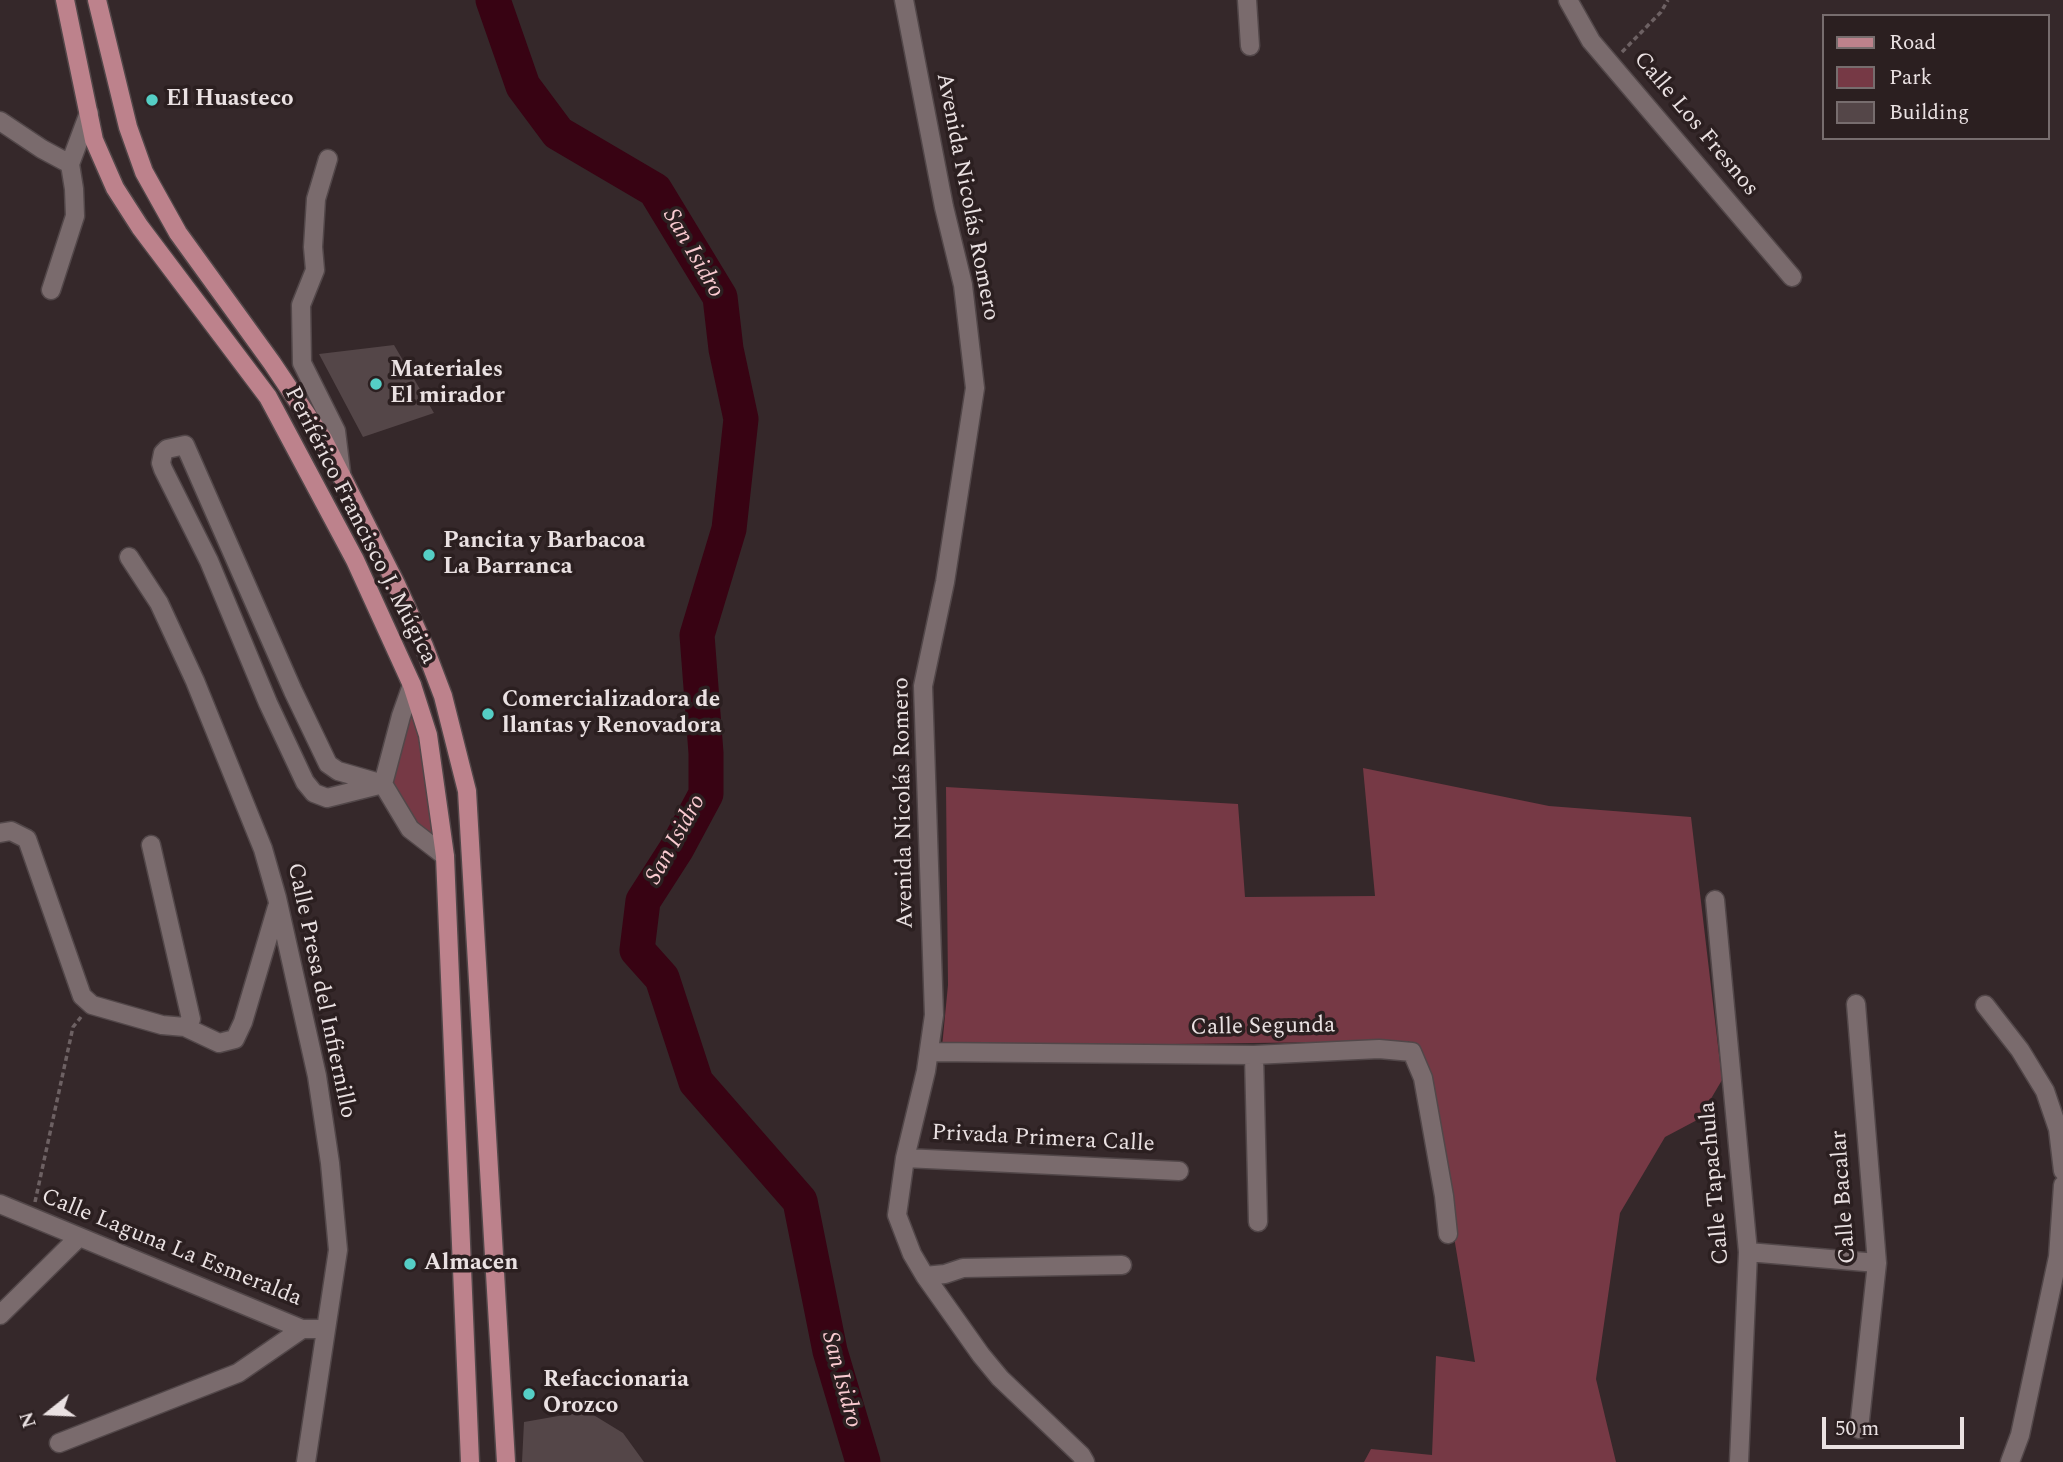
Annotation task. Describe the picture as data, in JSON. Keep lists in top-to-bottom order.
{
  "streets": {
    "main road": ["Periférico Francisco J. Múgica"],
    "street": [
      "Calle Los Fresnos",
      "Avenida Nicolás Romero",
      "Calle Presa del Infiernillo",
      "Calle Segunda",
      "Privada Primera Calle",
      "Calle Tapachula",
      "Calle Bacalar",
      "Calle Laguna La Esmeralda"
    ]
  },
  "crossings": [
    ["Avenida Nicolás Romero", "Calle Segunda"],
    ["Avenida Nicolás Romero", "Privada Primera Calle"],
    ["Calle Presa del Infiernillo", "Calle Laguna La Esmeralda"]
  ],
  "water": ["San Isidro"],
  "places": [
    "El Huasteco",
    "Materiales El mirador",
    "Pancita y Barbacoa La Barranca",
    "Comercializadora de llantas y Renovadora",
    "Almacen",
    "Refaccionaria Orozco"
  ],
  "legend": ["Road", "Park", "Building"],
  "scale_bar": "50 m",
  "north": "left"
}
